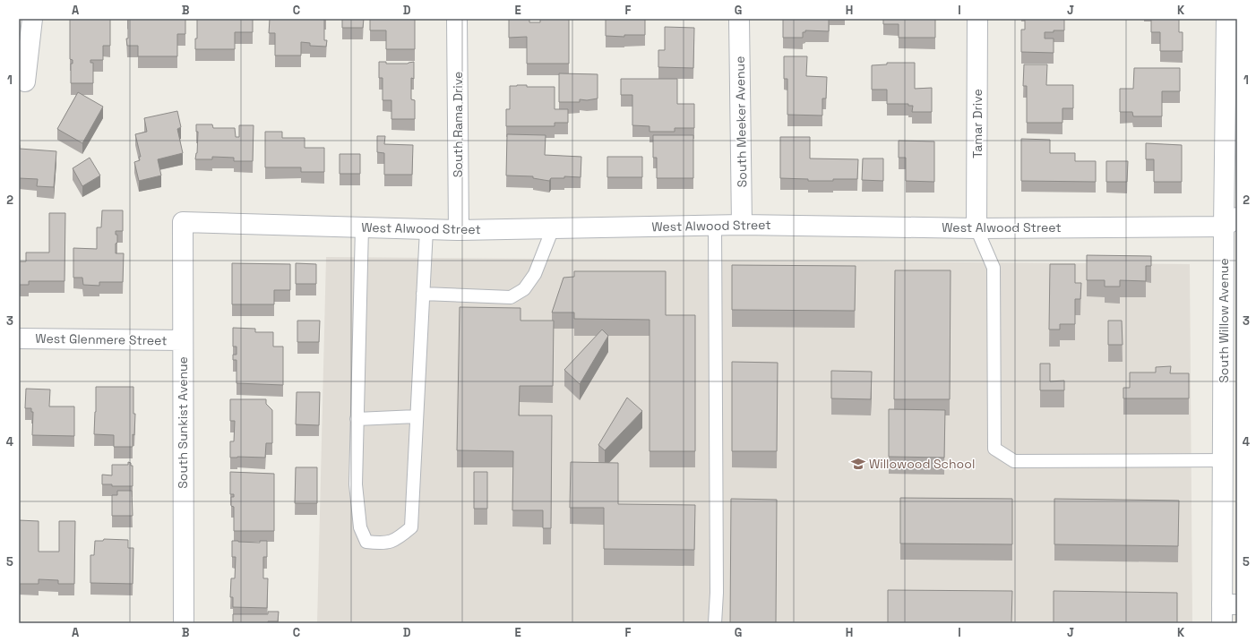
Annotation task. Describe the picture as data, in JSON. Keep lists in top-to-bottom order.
{
  "streets": {
    "street": [
      "South Meeker Avenue",
      "Tamar Drive",
      "South Rama Drive",
      "West Alwood Street",
      "South Willow Avenue",
      "West Glenmere Street",
      "South Sunkist Avenue"
    ]
  },
  "crossings": [
    ["South Meeker Avenue", "West Alwood Street"],
    ["Tamar Drive", "West Alwood Street"],
    ["South Rama Drive", "West Alwood Street"],
    ["West Alwood Street", "South Willow Avenue"],
    ["West Alwood Street", "South Sunkist Avenue"],
    ["West Glenmere Street", "South Sunkist Avenue"]
  ],
  "places": {
    "school or university": ["Willowood School"]
  },
  "grid": {
    "columns": [
      "A",
      "B",
      "C",
      "D",
      "E",
      "F",
      "G",
      "H",
      "I",
      "J",
      "K"
    ],
    "rows": [
      "1",
      "2",
      "3",
      "4",
      "5"
    ]
  }
}
